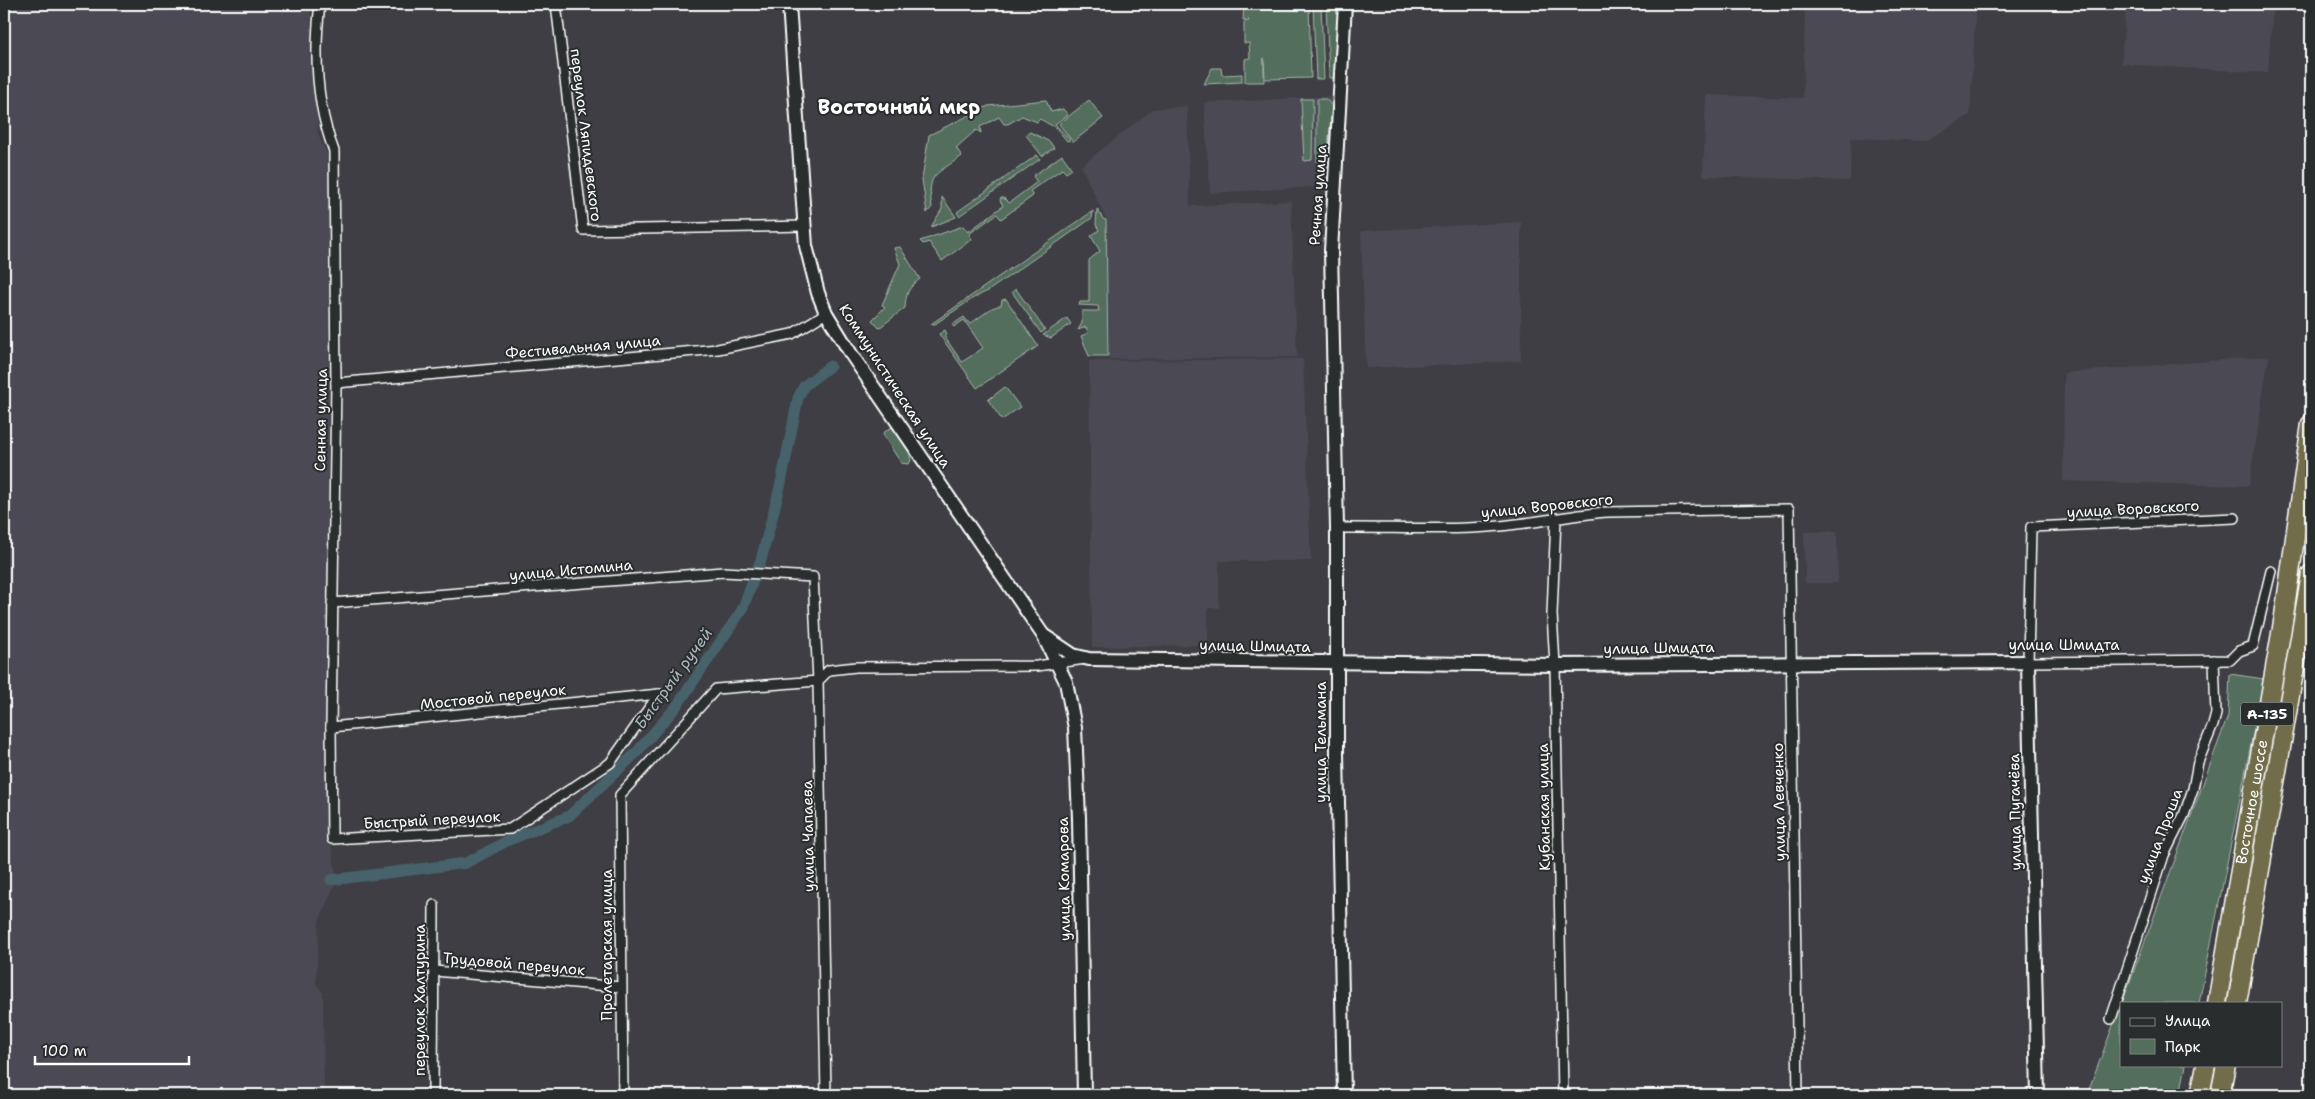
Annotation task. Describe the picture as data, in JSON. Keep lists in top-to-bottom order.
{
  "streets": {
    "highway": ["А-135", "Восточное шоссе"],
    "street": [
      "переулок Ляпидевского",
      "Речная улица",
      "Фестивальная улица",
      "Коммунистическая улица",
      "Сенная улица",
      "улица Воровского",
      "улица Истомина",
      "улица Шмидта",
      "Мостовой переулок",
      "улица Тельмана",
      "улица Левченко",
      "Кубанская улица",
      "улица Пугачёва",
      "Быстрый переулок",
      "улица Чапаева",
      "улица Проша",
      "улица Комарова",
      "Пролетарская улица",
      "Трудовой переулок",
      "переулок Халтурина"
    ]
  },
  "crossings": [
    ["переулок Ляпидевского", "Коммунистическая улица"],
    ["Речная улица", "улица Тельмана"],
    ["Фестивальная улица", "Коммунистическая улица"],
    ["Фестивальная улица", "Сенная улица"],
    ["Коммунистическая улица", "улица Шмидта"],
    ["Коммунистическая улица", "улица Комарова"],
    ["Сенная улица", "улица Истомина"],
    ["Сенная улица", "Мостовой переулок"],
    ["Сенная улица", "Быстрый переулок"],
    ["улица Воровского", "улица Тельмана"],
    ["улица Воровского", "улица Левченко"],
    ["улица Воровского", "Кубанская улица"],
    ["улица Воровского", "улица Пугачёва"],
    ["улица Истомина", "улица Чапаева"],
    ["улица Шмидта", "улица Тельмана"],
    ["улица Шмидта", "улица Левченко"],
    ["улица Шмидта", "Кубанская улица"],
    ["улица Шмидта", "улица Пугачёва"],
    ["улица Шмидта", "улица Чапаева"],
    ["улица Шмидта", "улица Проша"],
    ["улица Шмидта", "улица Комарова"],
    ["улица Шмидта", "Пролетарская улица"],
    ["Мостовой переулок", "Быстрый переулок"],
    ["улица Чапаева", "Пролетарская улица"],
    ["Пролетарская улица", "Трудовой переулок"],
    ["Трудовой переулок", "переулок Халтурина"]
  ],
  "districts": ["Восточный мкр"],
  "water": ["Быстрый ручей"],
  "legend": ["Улица", "Парк"],
  "scale_bar": "100 m"
}
